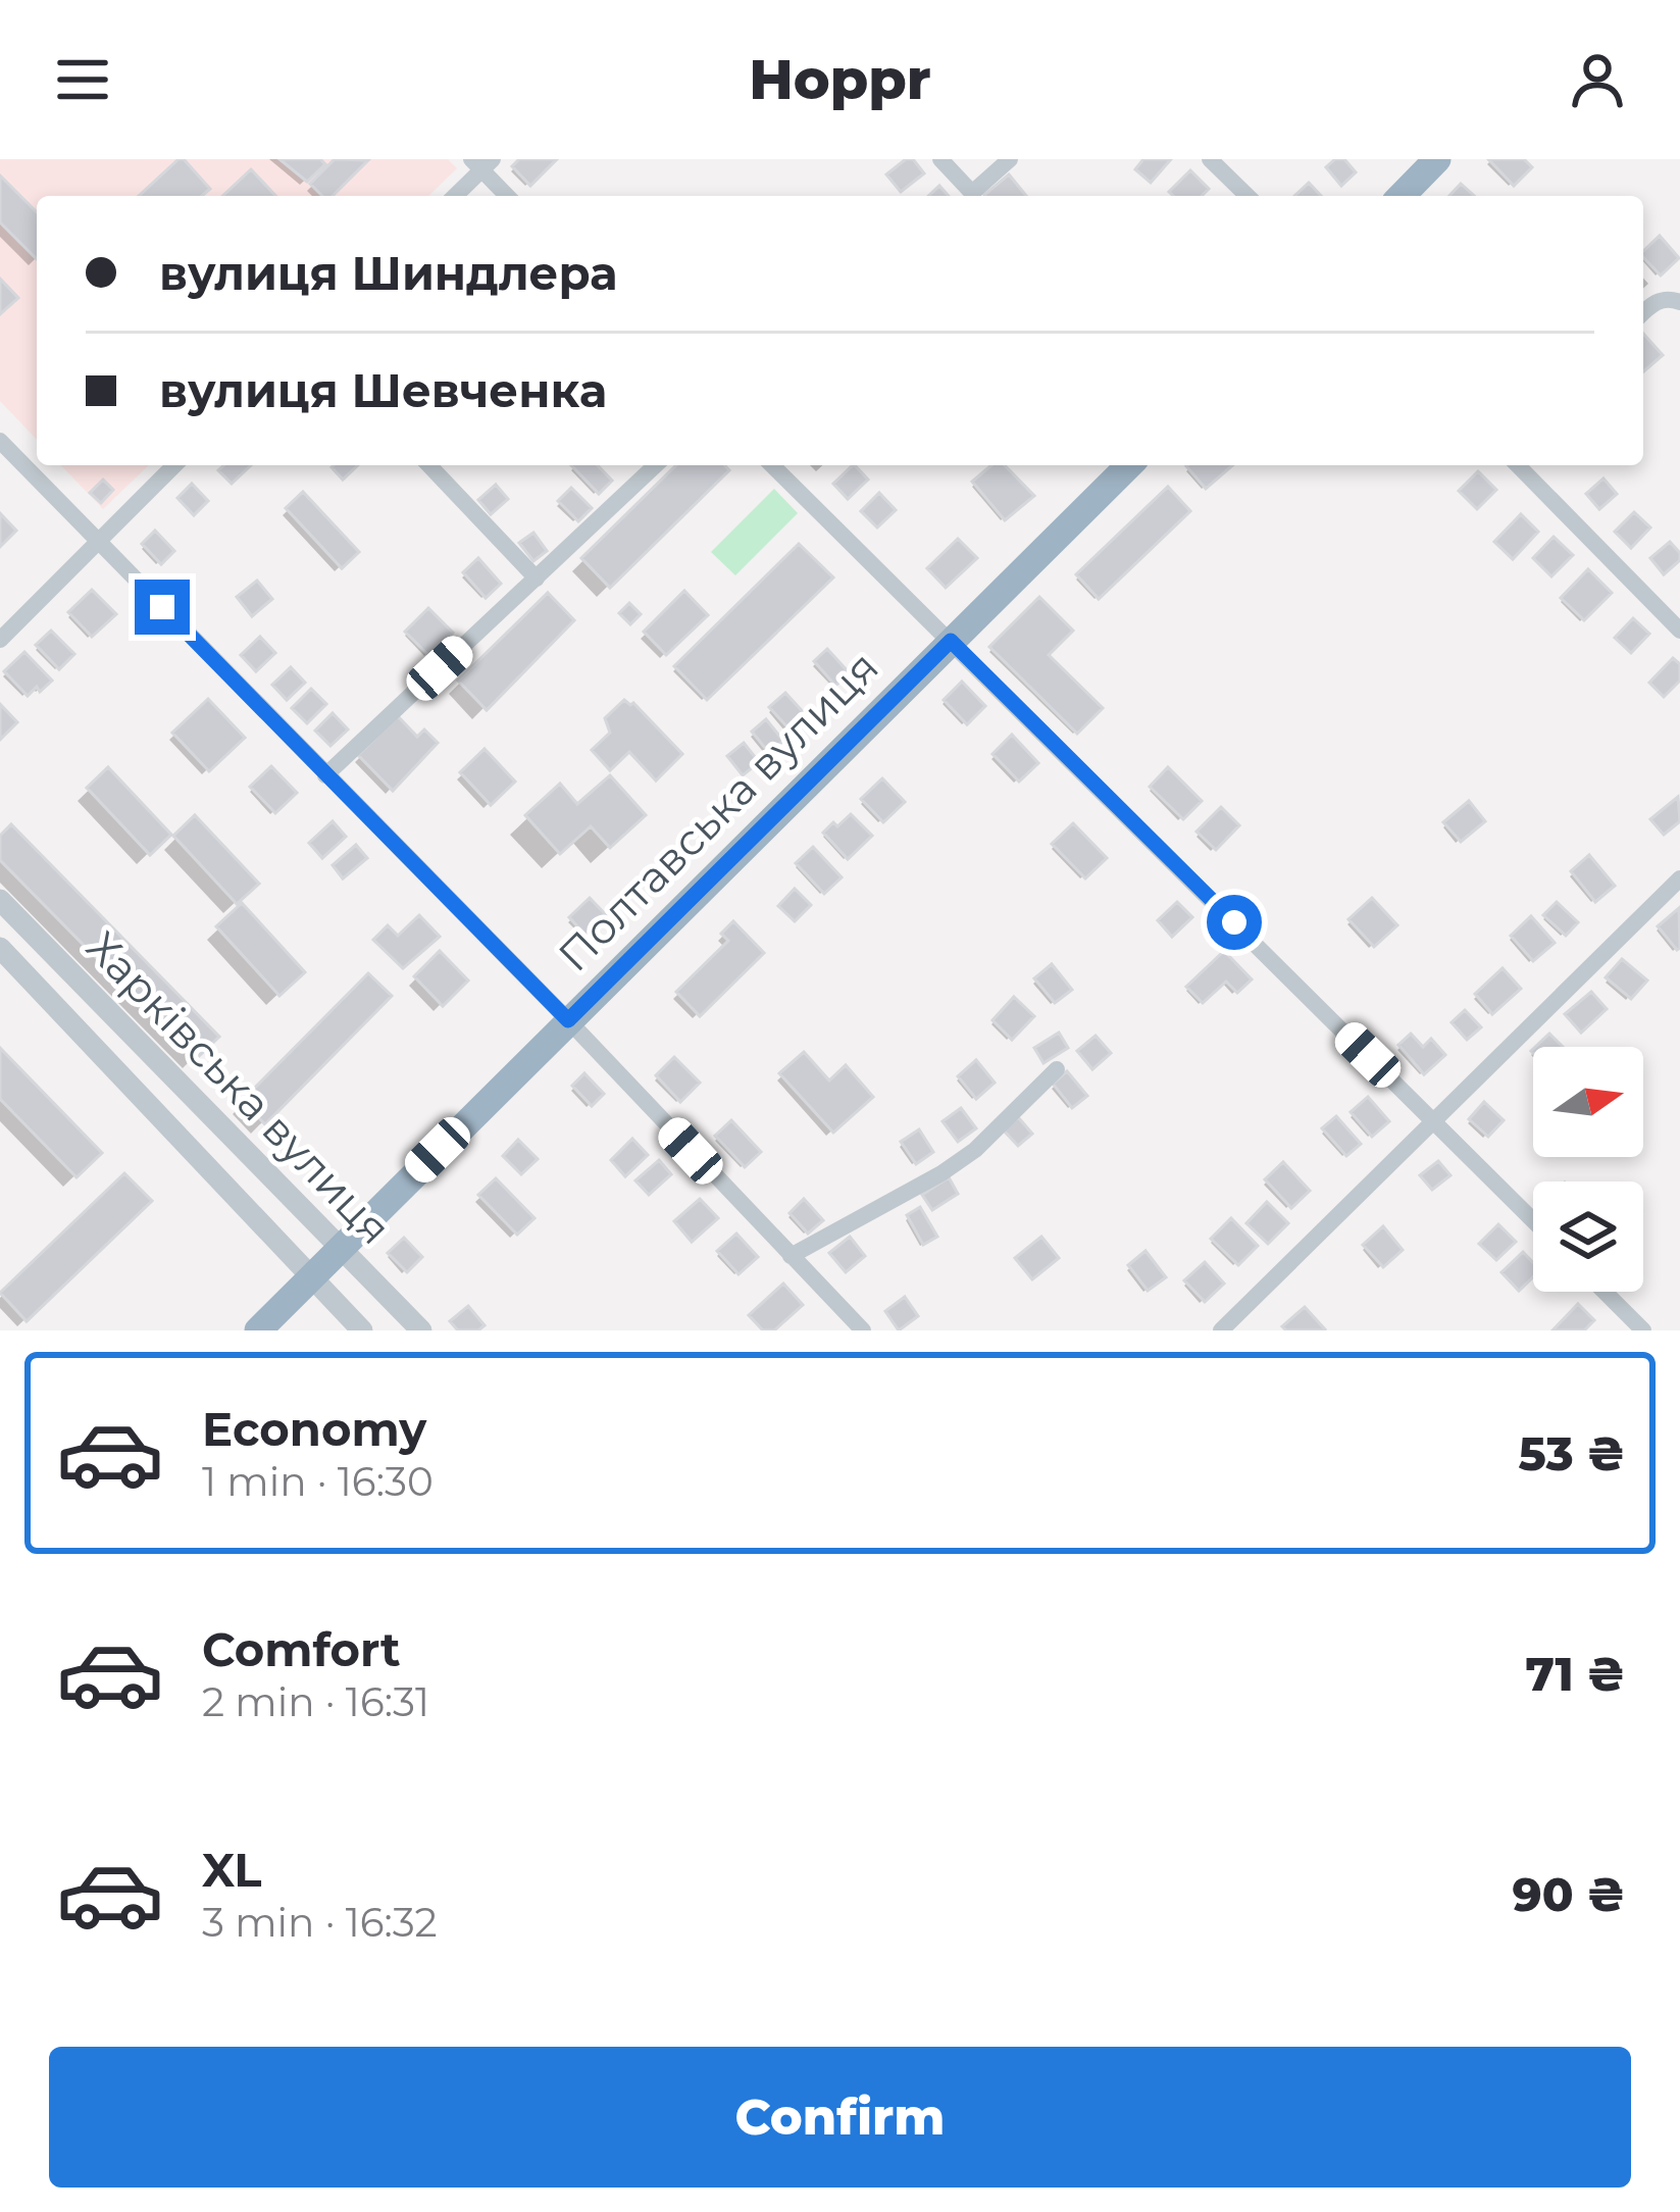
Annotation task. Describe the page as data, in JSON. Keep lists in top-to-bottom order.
{
  "streets": {
    "highway": ["Полтавська вулиця"],
    "street": ["Харківська вулиця"]
  },
  "crossings": [
    ["Полтавська вулиця", "Харківська вулиця"]
  ],
  "north": "right",
  "page": {
    "header": "Hoppr",
    "banner": ["вулиця Шиндлера", "вулиця Шевченка"],
    "list": [
      {
        "name": "Economy",
        "note": "1 min · 16:30",
        "value": "53 ₴"
      },
      {
        "name": "Comfort",
        "note": "2 min · 16:31",
        "value": "71 ₴"
      },
      {
        "name": "XL",
        "note": "3 min · 16:32",
        "value": "90 ₴"
      }
    ],
    "buttons": "Confirm"
  }
}
